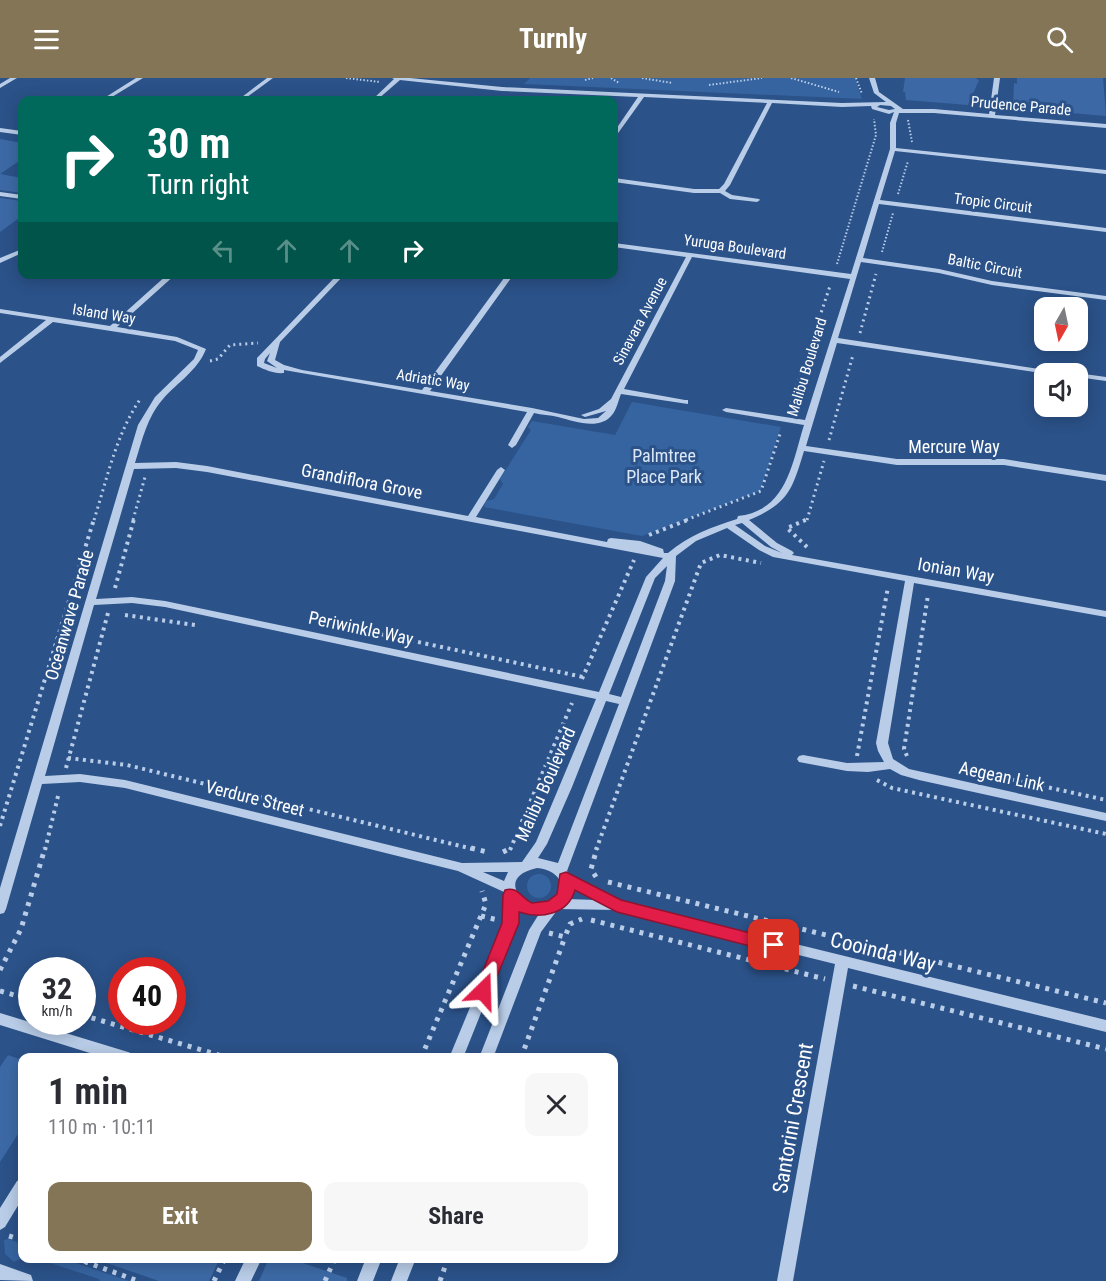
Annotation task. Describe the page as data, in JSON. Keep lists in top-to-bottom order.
{
  "streets": {
    "street": [
      "Prudence Parade",
      "Tropic Circuit",
      "Yuruga Boulevard",
      "Baltic Circuit",
      "Island Way",
      "Sinavara Avenue",
      "Malibu Boulevard",
      "Adriatic Way",
      "Mercure Way",
      "Grandiflora Grove",
      "Ionian Way",
      "Oceanwave Parade",
      "Periwinkle Way",
      "Aegean Link",
      "Verdure Street",
      "Cooinda Way",
      "Santorini Crescent"
    ]
  },
  "crossings": [
    ["Prudence Parade", "Malibu Boulevard"],
    ["Tropic Circuit", "Malibu Boulevard"],
    ["Yuruga Boulevard", "Sinavara Avenue"],
    ["Yuruga Boulevard", "Malibu Boulevard"],
    ["Baltic Circuit", "Malibu Boulevard"],
    ["Island Way", "Oceanwave Parade"],
    ["Sinavara Avenue", "Adriatic Way"],
    ["Malibu Boulevard", "Mercure Way"],
    ["Malibu Boulevard", "Grandiflora Grove"],
    ["Malibu Boulevard", "Ionian Way"],
    ["Malibu Boulevard", "Periwinkle Way"],
    ["Malibu Boulevard", "Verdure Street"],
    ["Malibu Boulevard", "Cooinda Way"],
    ["Grandiflora Grove", "Oceanwave Parade"],
    ["Oceanwave Parade", "Periwinkle Way"],
    ["Oceanwave Parade", "Verdure Street"],
    ["Verdure Street", "Cooinda Way"],
    ["Cooinda Way", "Santorini Crescent"]
  ],
  "parks": ["Palmtree Place Park"],
  "north": "bottom",
  "page": {
    "header": "Turnly",
    "turn": ["30 m", "Turn right"],
    "speed": "32 km/h",
    "limit": "40",
    "heading": ["1 min", "110 m · 10:11"],
    "buttons": ["Exit", "Share"]
  }
}
